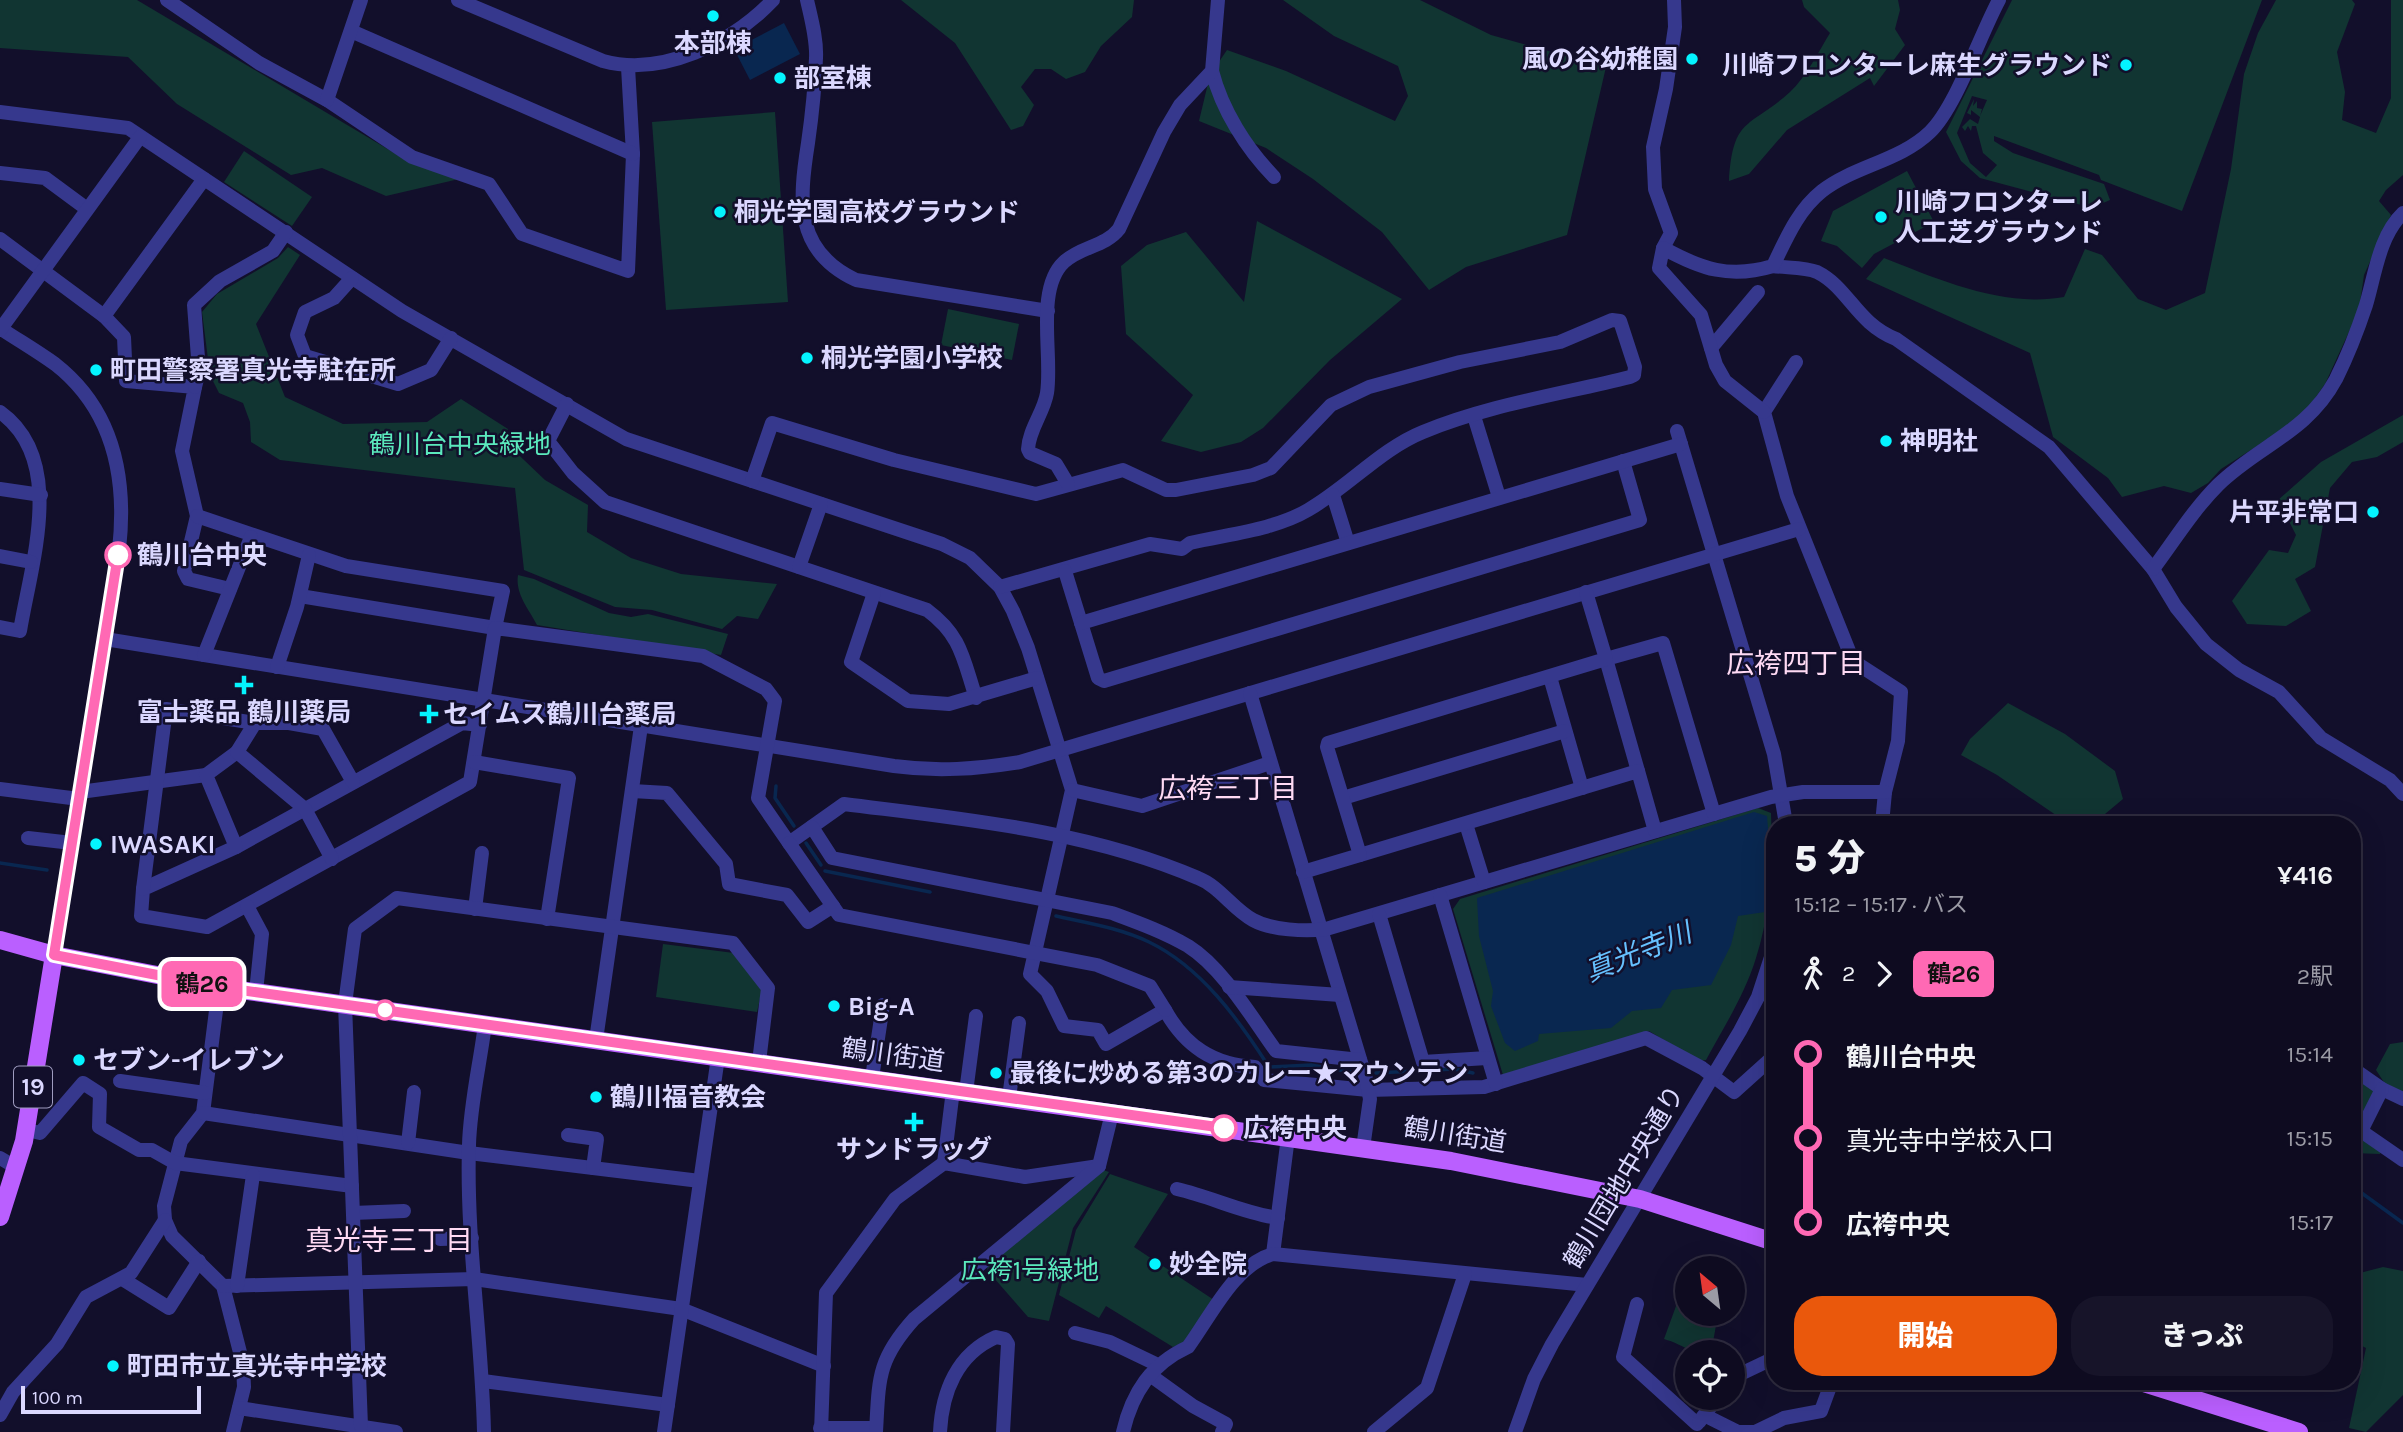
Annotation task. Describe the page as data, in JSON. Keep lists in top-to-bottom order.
{
  "streets": {
    "main road": ["鶴川街道", "19"],
    "street": ["鶴川団地中央通り"]
  },
  "crossings": [
    ["鶴川街道", "19"],
    ["鶴川街道", "鶴川団地中央通り"]
  ],
  "districts": ["広袴四丁目", "広袴三丁目", "真光寺三丁目"],
  "water": ["真光寺川"],
  "parks": ["鶴川台中央緑地", "広袴1号緑地"],
  "places": {
    "other": [
      "本部棟",
      "風の谷幼稚園",
      "川崎フロンターレ麻生グラウンド",
      "部室棟",
      "桐光学園高校グラウンド",
      "川崎フロンターレ 人工芝グラウンド",
      "桐光学園小学校",
      "町田警察署真光寺駐在所",
      "神明社",
      "片平非常口",
      "鶴川台中央",
      "IWASAKI",
      "Big-A",
      "セブン-イレブン",
      "最後に炒める第3のカレー★マウンテン",
      "鶴川福音教会",
      "広袴中央",
      "妙全院",
      "町田市立真光寺中学校"
    ],
    "health": ["富士薬品 鶴川薬局", "セイムス鶴川台薬局", "サンドラッグ"]
  },
  "lines": ["bus line 鶴26"],
  "scale_bar": "100 m",
  "north": "top left",
  "page": {
    "on_map": "鶴26",
    "heading": ["5 分", "15:12 – 15:17 · バス", "¥416"],
    "legs": ["2", "鶴26", "2駅"],
    "list": [
      {
        "name": "鶴川台中央",
        "value": "15:14"
      },
      {
        "name": "真光寺中学校入口",
        "value": "15:15"
      },
      {
        "name": "広袴中央",
        "value": "15:17"
      }
    ],
    "buttons": ["開始", "きっぷ"],
    "scale": "100 m"
  }
}
